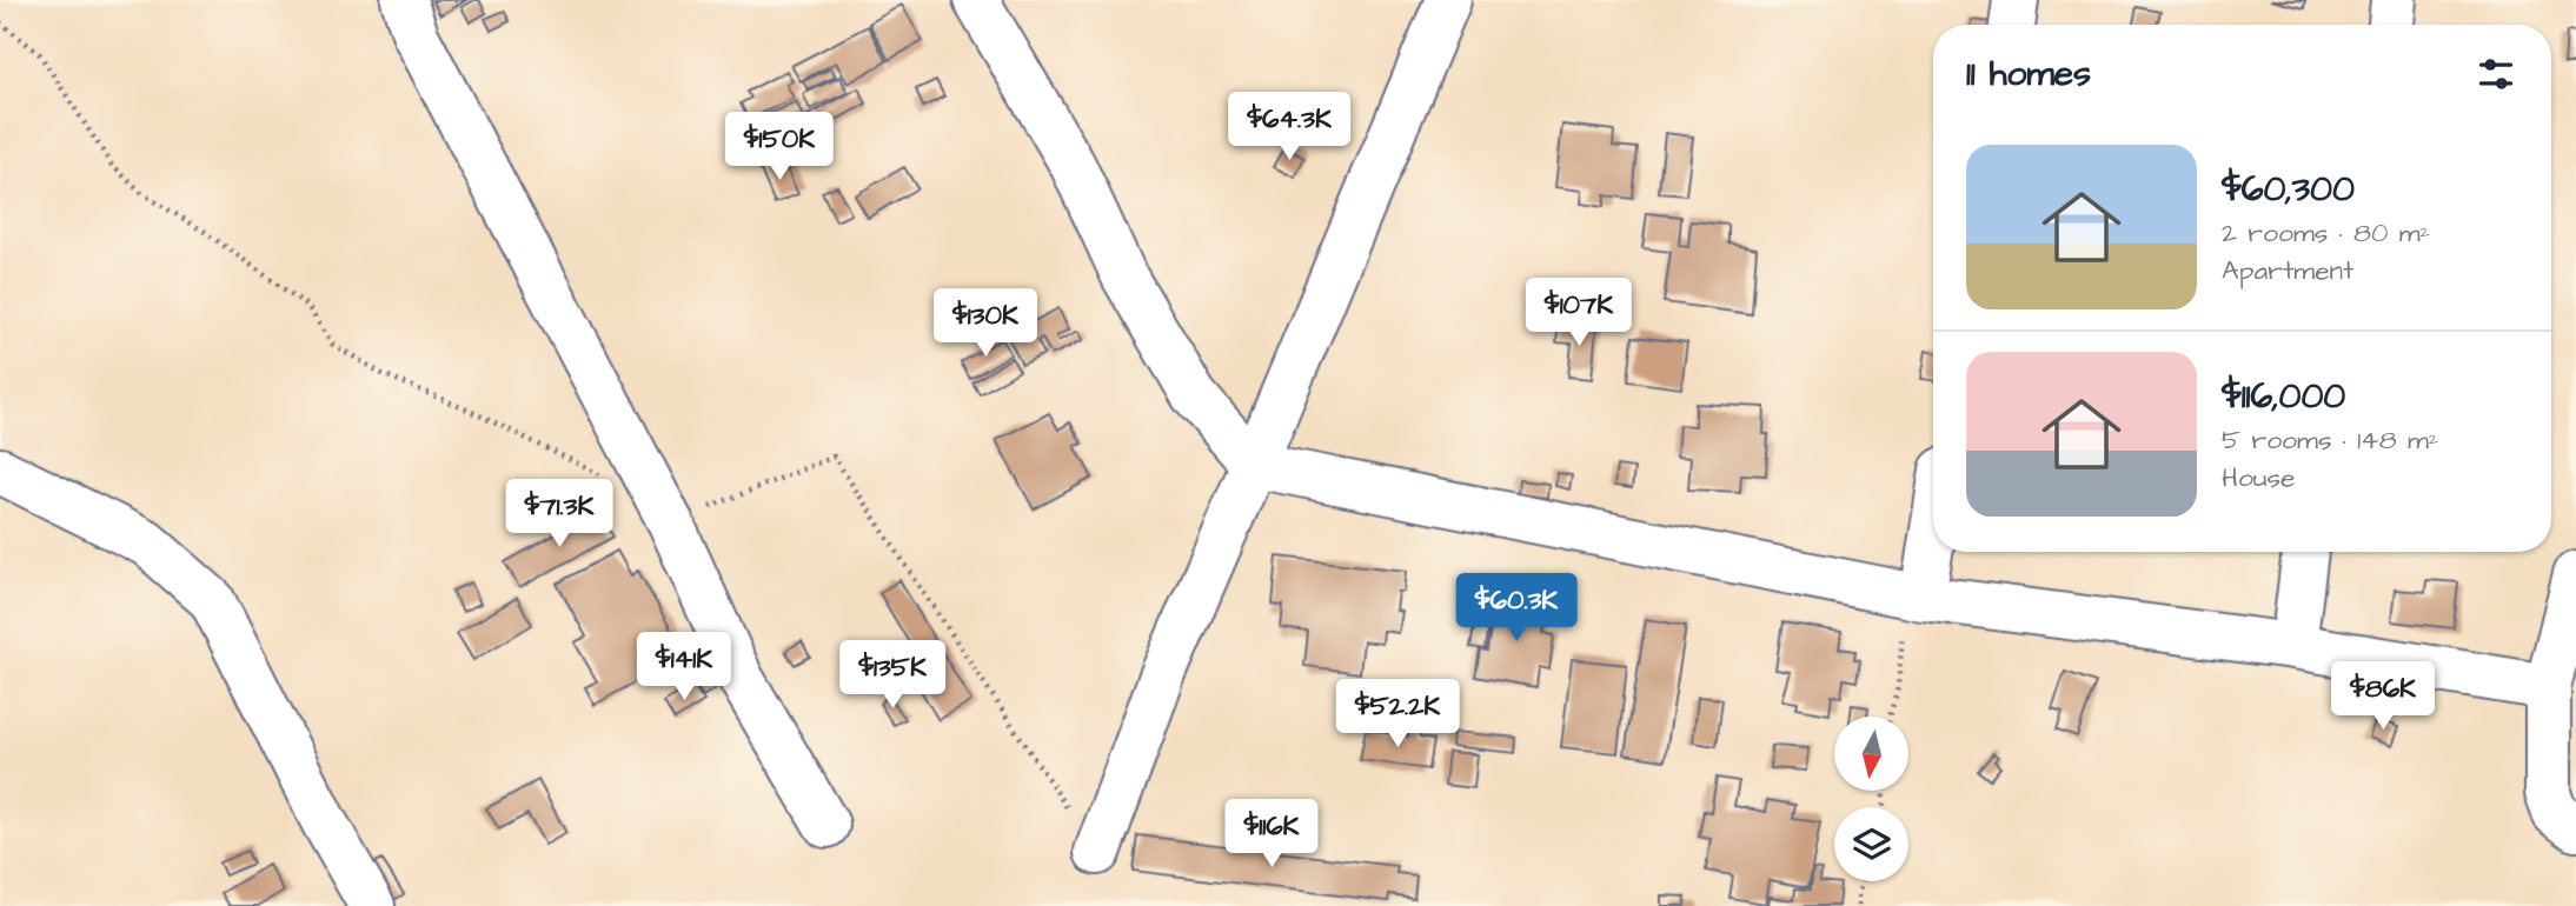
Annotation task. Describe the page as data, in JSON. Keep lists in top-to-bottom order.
{
  "north": "bottom",
  "page": {
    "heading": "11 homes",
    "price": [
      "$64.3K",
      "$150K",
      "$107K",
      "$130K",
      "$71.3K",
      "$60.3K",
      "$141K",
      "$135K",
      "$86K",
      "$52.2K",
      "$116K"
    ],
    "list": [
      {
        "name": "$60,300",
        "note": "2 rooms · 80 m² · Apartment"
      },
      {
        "name": "$116,000",
        "note": "5 rooms · 148 m² · House"
      }
    ]
  }
}
